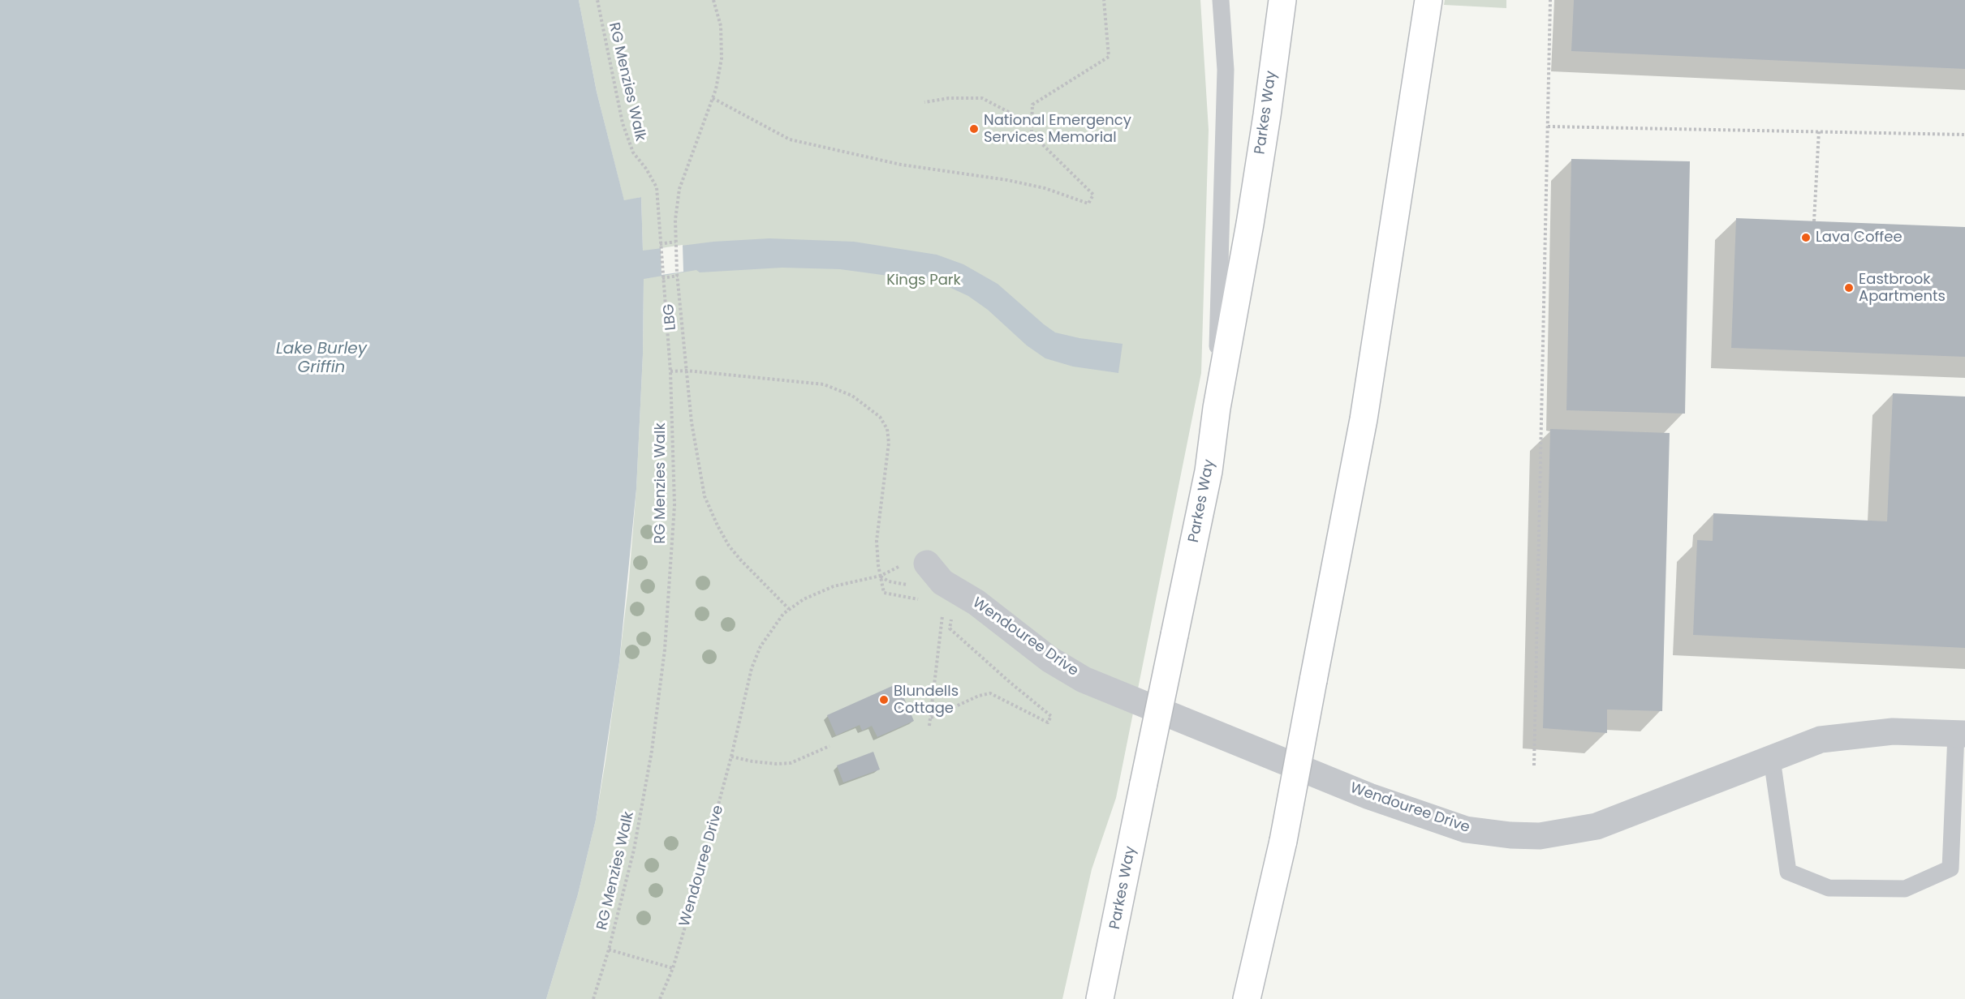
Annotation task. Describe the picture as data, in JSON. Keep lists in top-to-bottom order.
{
  "streets": {
    "main road": ["Parkes Way"],
    "street": ["Wendouree Drive"],
    "path": ["RG Menzies Walk", "LBG"]
  },
  "crossings": [
    ["LBG", "Wendouree Drive"]
  ],
  "water": ["Lake Burley Griffin"],
  "parks": ["Kings Park"],
  "places": [
    "National Emergency Services Memorial",
    "Lava Coffee",
    "Eastbrook Apartments",
    "Blundells Cottage"
  ]
}
